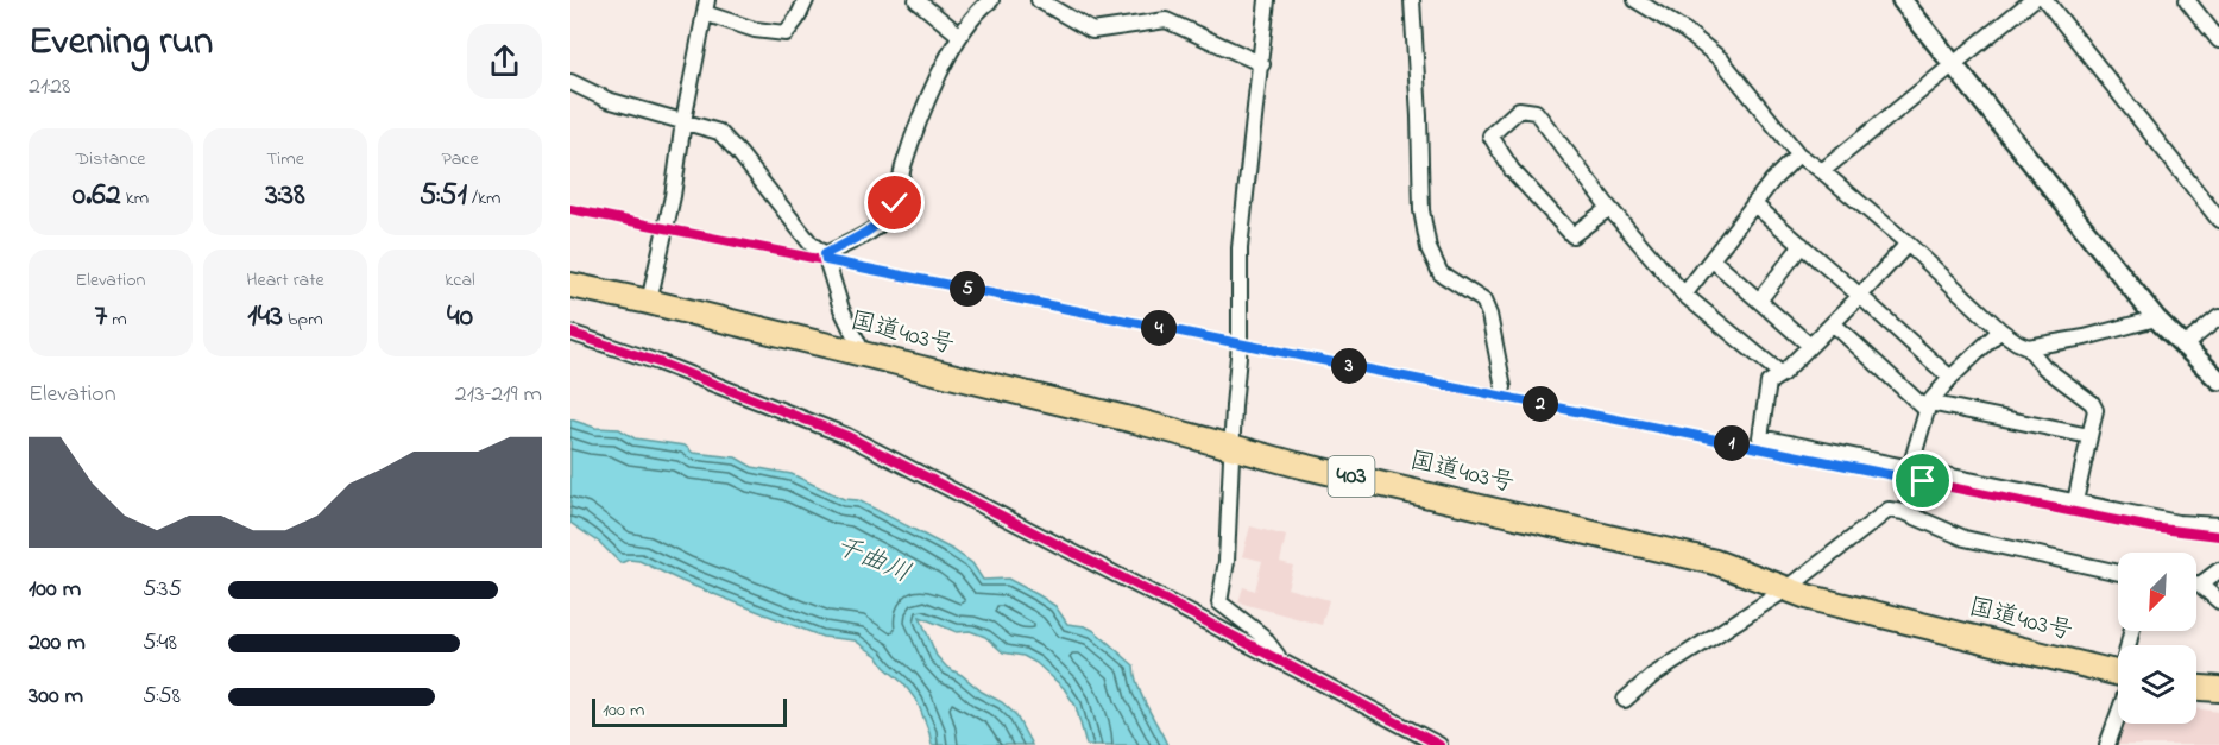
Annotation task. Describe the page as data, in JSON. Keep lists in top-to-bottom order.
{
  "streets": {
    "highway": ["国道403号", "403"]
  },
  "water": ["千曲川"],
  "scale_bar": "100 m",
  "north": "bottom left",
  "page": {
    "heading": ["Evening run", "21:28"],
    "stats": [
      ["Distance", "0.62 km"],
      ["Time", "3:38"],
      ["Pace", "5:51 /km"],
      ["Elevation", "7 m"],
      ["Heart rate", "143 bpm"],
      ["kcal", "40"]
    ],
    "pins": [
      "5",
      "4",
      "3",
      "2",
      "1"
    ],
    "chart": ["Elevation", "213–219 m"],
    "list": [
      {
        "name": "100 m",
        "note": "5:35"
      },
      {
        "name": "200 m",
        "note": "5:48"
      },
      {
        "name": "300 m",
        "note": "5:58"
      }
    ],
    "scale": "100 m"
  }
}
